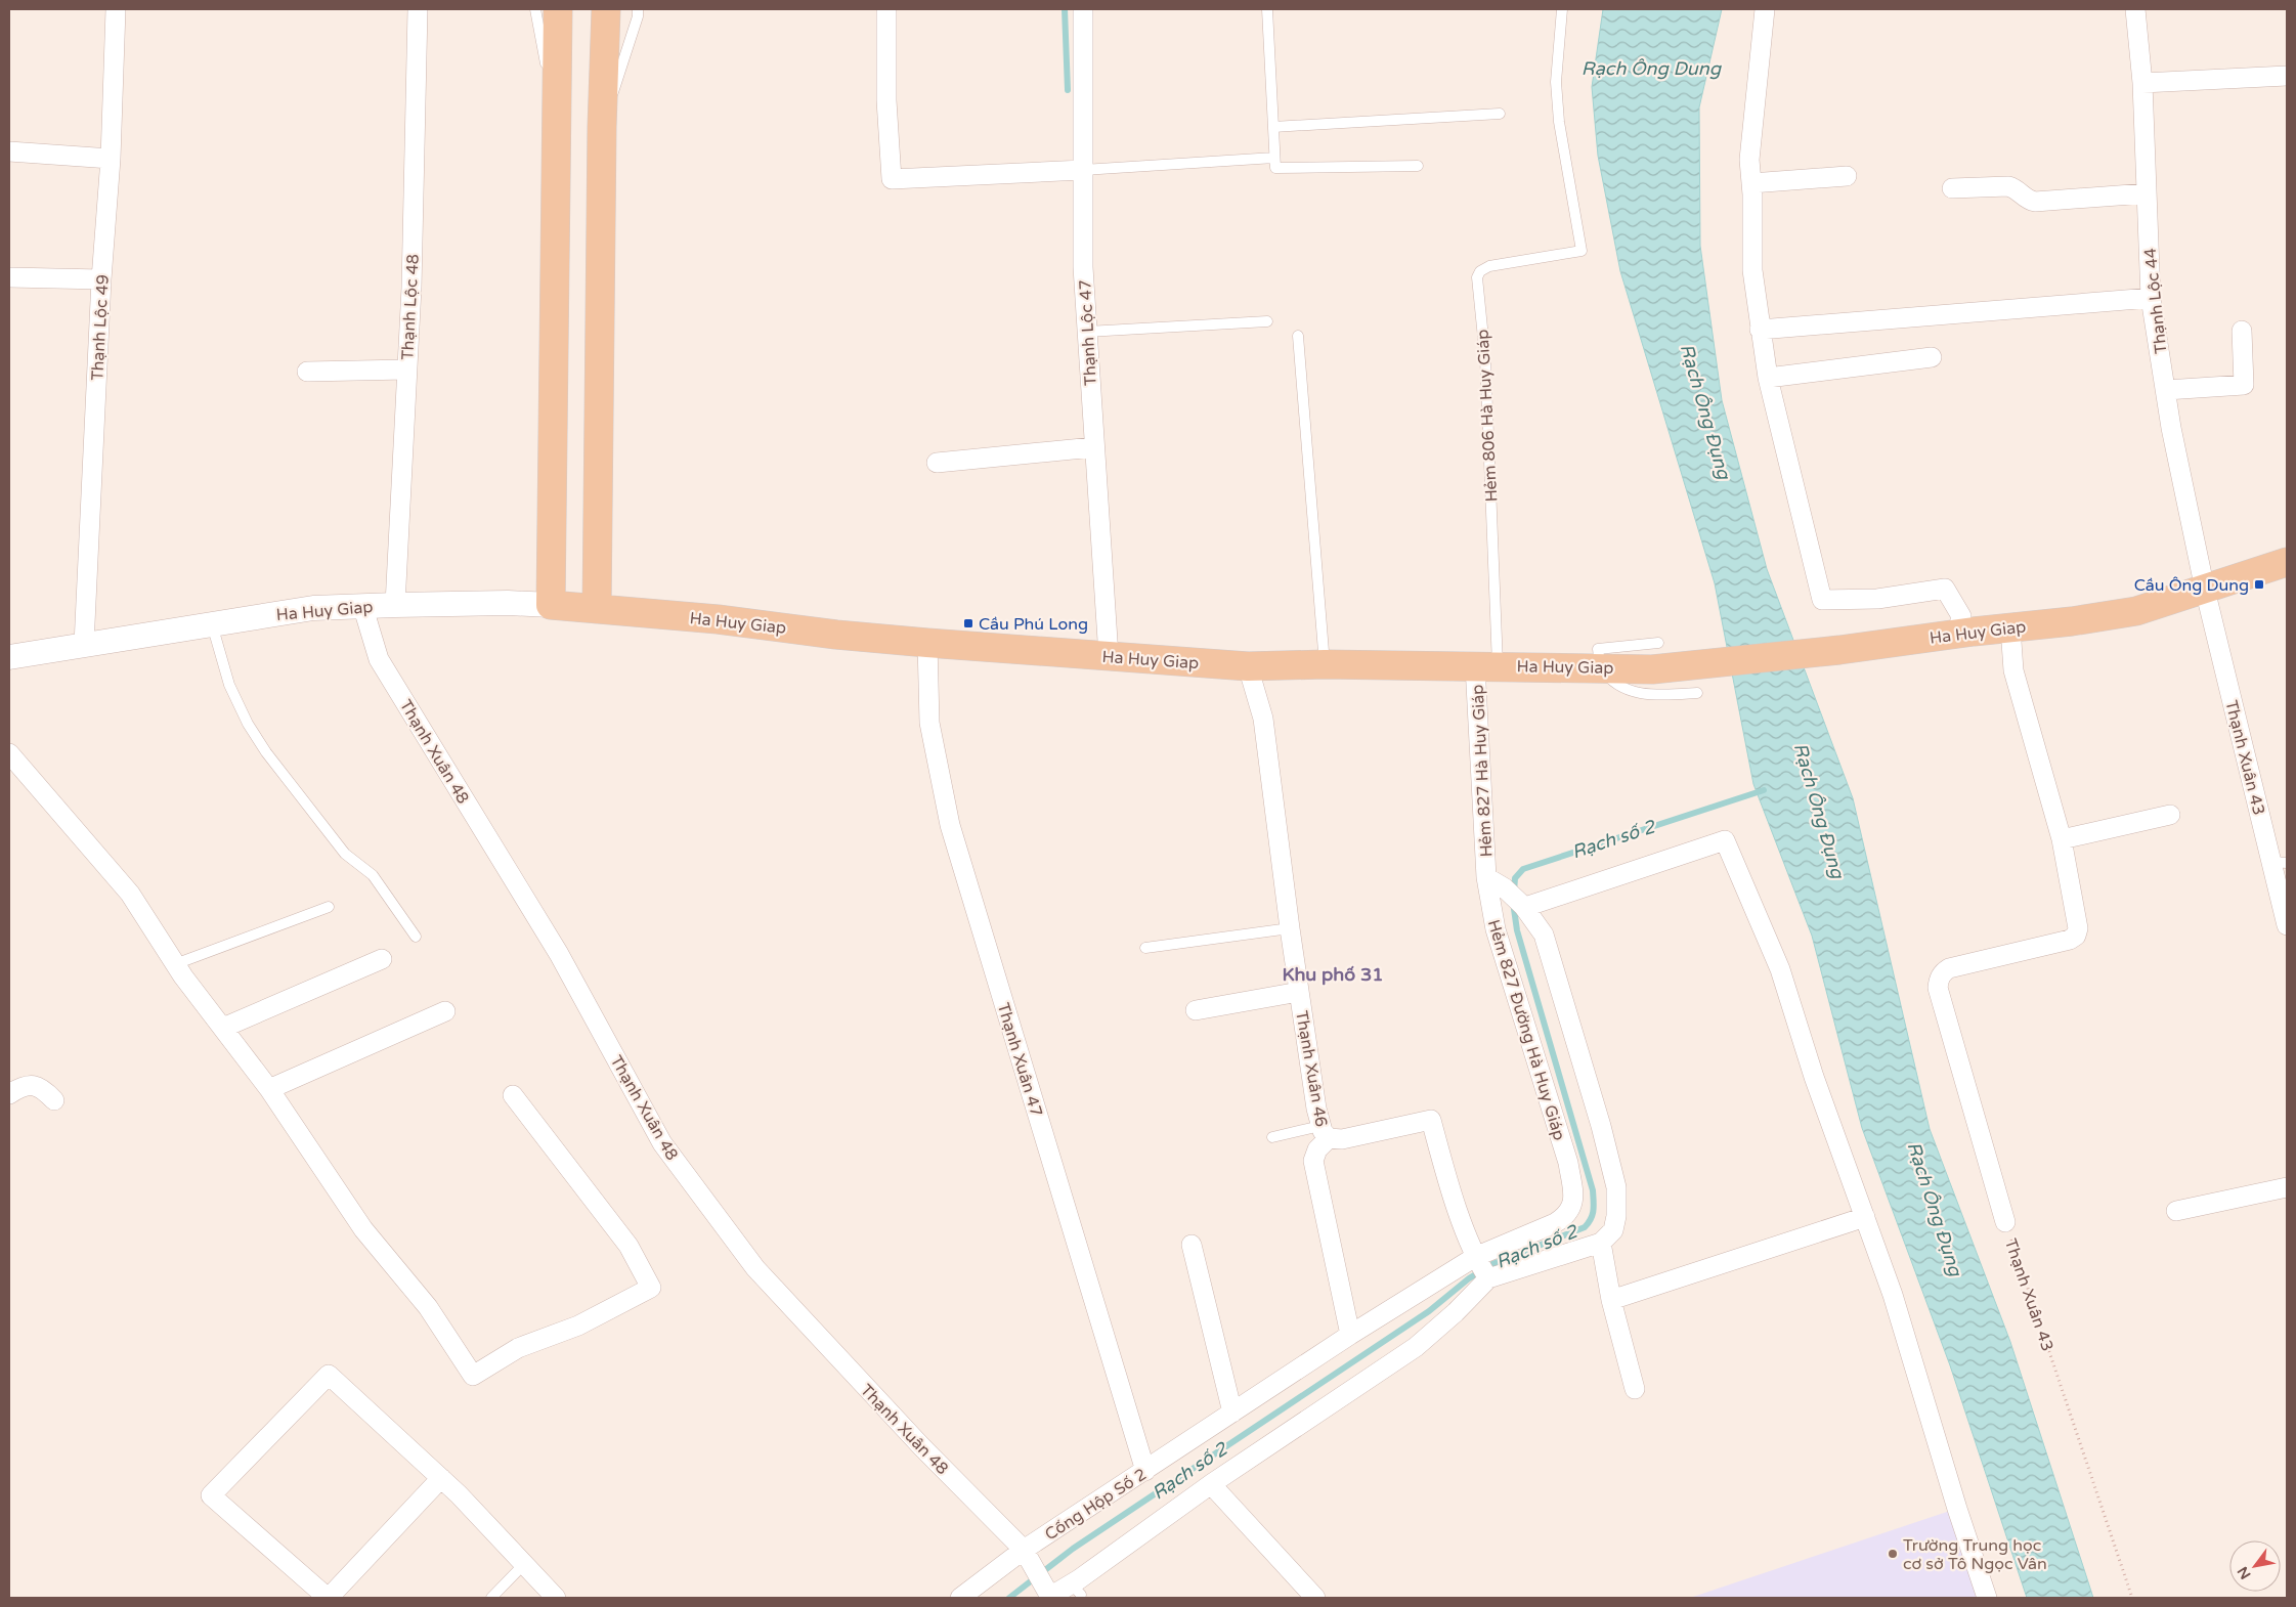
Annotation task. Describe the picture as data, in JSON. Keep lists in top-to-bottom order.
{
  "streets": {
    "main road": ["Ha Huy Giap"],
    "street": [
      "Thạnh Lộc 44",
      "Thạnh Lộc 48",
      "Thạnh Lộc 49",
      "Thạnh Lộc 47",
      "Thạnh Xuân 48",
      "Thạnh Xuân 43",
      "Hẻm 827 Hà Huy Giáp",
      "Hẻm 827 Đường Hà Huy Giáp",
      "Thạnh Xuân 47",
      "Thạnh Xuân 46",
      "Cống Hộp Số 2"
    ],
    "lane": ["Hẻm 806 Hà Huy Giáp"]
  },
  "crossings": [
    ["Thạnh Lộc 44", "Ha Huy Giap"],
    ["Thạnh Lộc 44", "Thạnh Xuân 43"],
    ["Thạnh Lộc 48", "Ha Huy Giap"],
    ["Thạnh Lộc 49", "Ha Huy Giap"],
    ["Thạnh Lộc 47", "Ha Huy Giap"],
    ["Hẻm 806 Hà Huy Giáp", "Ha Huy Giap"],
    ["Hẻm 806 Hà Huy Giáp", "Hẻm 827 Hà Huy Giáp"],
    ["Ha Huy Giap", "Thạnh Xuân 48"],
    ["Ha Huy Giap", "Thạnh Xuân 43"],
    ["Ha Huy Giap", "Hẻm 827 Hà Huy Giáp"],
    ["Ha Huy Giap", "Thạnh Xuân 47"],
    ["Ha Huy Giap", "Thạnh Xuân 46"],
    ["Thạnh Xuân 48", "Cống Hộp Số 2"],
    ["Hẻm 827 Hà Huy Giáp", "Hẻm 827 Đường Hà Huy Giáp"],
    ["Hẻm 827 Đường Hà Huy Giáp", "Thạnh Xuân 46"],
    ["Hẻm 827 Đường Hà Huy Giáp", "Cống Hộp Số 2"],
    ["Thạnh Xuân 47", "Cống Hộp Số 2"]
  ],
  "districts": ["Khu phố 31"],
  "water": ["Rạch Ông Dung", "Rạch Ông Đụng", "Rạch số 2"],
  "places": {
    "transit": ["Cầu Ông Dung", "Cầu Phú Long"],
    "other": ["Trường Trung học cơ sở Tô Ngọc Vân"]
  },
  "north": "bottom left"
}
